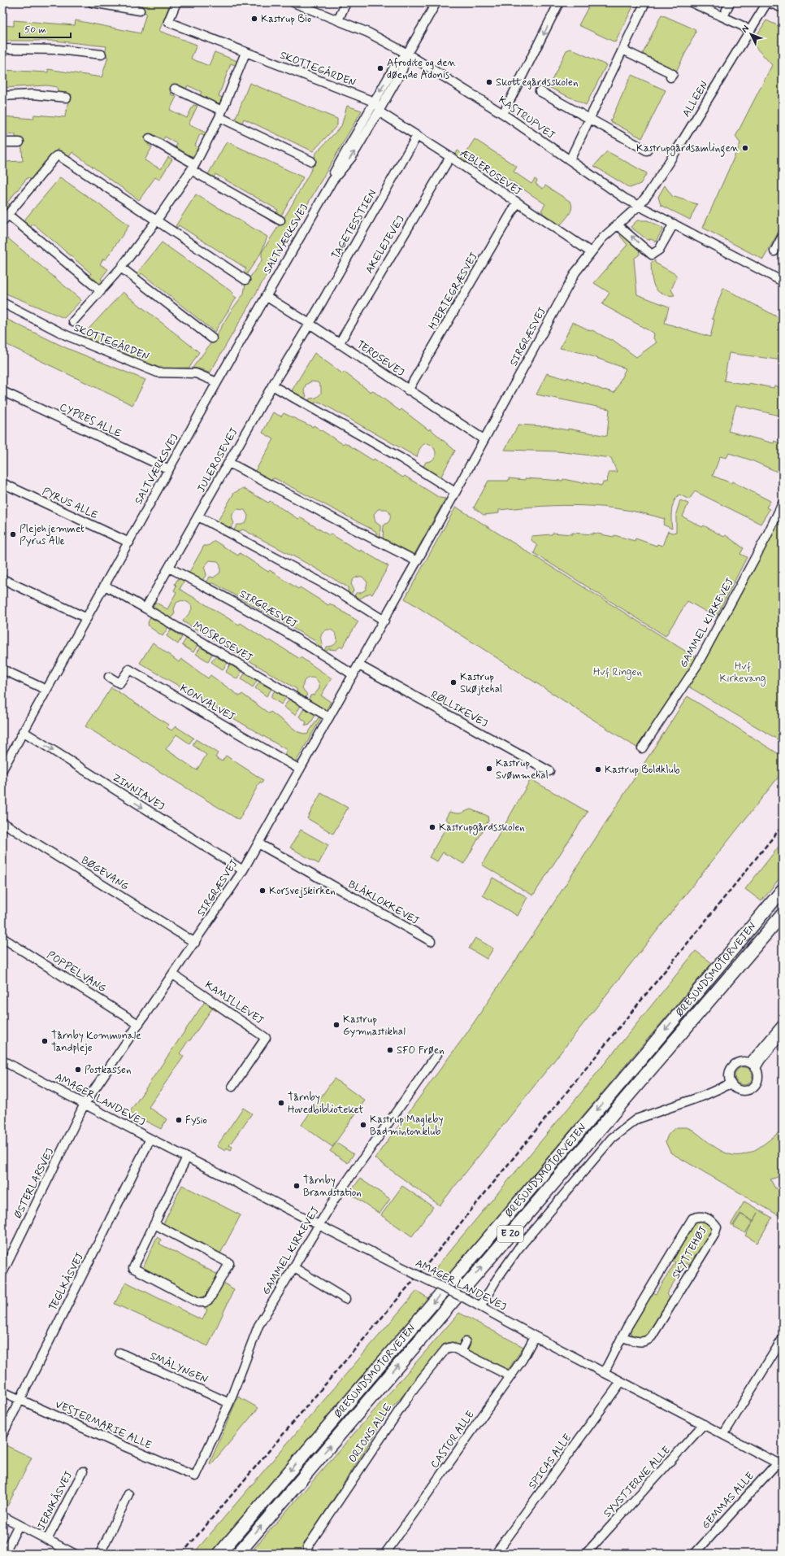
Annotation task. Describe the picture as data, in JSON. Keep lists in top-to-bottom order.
{
  "streets": {
    "highway": ["ØRESUNDSMOTORVEJEN", "E 20"],
    "street": [
      "SKOTTEGÅRDEN",
      "ALLEEN",
      "KASTRUPVEJ",
      "ÆBLEROSEVEJ",
      "TAGETESSTIEN",
      "SALTVÆRKSVEJ",
      "AKELEJEVEJ",
      "HJERTEGRÆSVEJ",
      "SIRGRÆSVEJ",
      "TEROSEVEJ",
      "CYPRES ALLE",
      "JULEROSEVEJ",
      "PYRUS ALLE",
      "GAMMEL KIRKEVEJ",
      "MOSROSEVEJ",
      "KONVALVEJ",
      "RØLLIKEVEJ",
      "ZINNIAVEJ",
      "BØGEVANG",
      "BLÅKLOKKEVEJ",
      "POPPELVANG",
      "KAMILLEVEJ",
      "AMAGER LANDEVEJ",
      "ØSTERLARSVEJ",
      "SKYTTEHØJ",
      "TEGLKÅSVEJ",
      "SMÅLYNGEN",
      "VESTERMARIE ALLE",
      "ORIONS ALLE",
      "CASTOR ALLE",
      "SPICAS ALLE",
      "SYVSTJERNE ALLE",
      "JERNKÅSVEJ",
      "GEMMAS ALLE"
    ]
  },
  "crossings": [
    ["SKOTTEGÅRDEN", "ÆBLEROSEVEJ"],
    ["SKOTTEGÅRDEN", "SALTVÆRKSVEJ"],
    ["ALLEEN", "KASTRUPVEJ"],
    ["ALLEEN", "SIRGRÆSVEJ"],
    ["KASTRUPVEJ", "SALTVÆRKSVEJ"],
    ["KASTRUPVEJ", "SIRGRÆSVEJ"],
    ["ÆBLEROSEVEJ", "TAGETESSTIEN"],
    ["ÆBLEROSEVEJ", "SALTVÆRKSVEJ"],
    ["ÆBLEROSEVEJ", "AKELEJEVEJ"],
    ["ÆBLEROSEVEJ", "HJERTEGRÆSVEJ"],
    ["ÆBLEROSEVEJ", "SIRGRÆSVEJ"],
    ["TAGETESSTIEN", "TEROSEVEJ"],
    ["TAGETESSTIEN", "JULEROSEVEJ"],
    ["SALTVÆRKSVEJ", "TEROSEVEJ"],
    ["SALTVÆRKSVEJ", "CYPRES ALLE"],
    ["SALTVÆRKSVEJ", "PYRUS ALLE"],
    ["SALTVÆRKSVEJ", "MOSROSEVEJ"],
    ["SALTVÆRKSVEJ", "ZINNIAVEJ"],
    ["AKELEJEVEJ", "TEROSEVEJ"],
    ["HJERTEGRÆSVEJ", "TEROSEVEJ"],
    ["SIRGRÆSVEJ", "TEROSEVEJ"],
    ["SIRGRÆSVEJ", "JULEROSEVEJ"],
    ["SIRGRÆSVEJ", "MOSROSEVEJ"],
    ["SIRGRÆSVEJ", "KONVALVEJ"],
    ["SIRGRÆSVEJ", "RØLLIKEVEJ"],
    ["SIRGRÆSVEJ", "ZINNIAVEJ"],
    ["SIRGRÆSVEJ", "BØGEVANG"],
    ["SIRGRÆSVEJ", "BLÅKLOKKEVEJ"],
    ["SIRGRÆSVEJ", "POPPELVANG"],
    ["SIRGRÆSVEJ", "KAMILLEVEJ"],
    ["SIRGRÆSVEJ", "AMAGER LANDEVEJ"],
    ["SIRGRÆSVEJ", "ØSTERLARSVEJ"],
    ["TEROSEVEJ", "JULEROSEVEJ"],
    ["JULEROSEVEJ", "MOSROSEVEJ"],
    ["GAMMEL KIRKEVEJ", "AMAGER LANDEVEJ"],
    ["GAMMEL KIRKEVEJ", "SMÅLYNGEN"],
    ["GAMMEL KIRKEVEJ", "VESTERMARIE ALLE"],
    ["AMAGER LANDEVEJ", "ØSTERLARSVEJ"],
    ["AMAGER LANDEVEJ", "SKYTTEHØJ"],
    ["AMAGER LANDEVEJ", "TEGLKÅSVEJ"],
    ["AMAGER LANDEVEJ", "CASTOR ALLE"],
    ["AMAGER LANDEVEJ", "SPICAS ALLE"],
    ["AMAGER LANDEVEJ", "SYVSTJERNE ALLE"],
    ["AMAGER LANDEVEJ", "GEMMAS ALLE"],
    ["TEGLKÅSVEJ", "VESTERMARIE ALLE"],
    ["ORIONS ALLE", "CASTOR ALLE"]
  ],
  "one_way": ["ZINNIAVEJ"],
  "parks": ["Hvf Kirkevang", "Hvf Ringen"],
  "places": [
    "Kastrup Bio",
    "Afrodite og den døende Adonis",
    "Skottegårdsskolen",
    "Kastrupgårdsamlingen",
    "Plejehjemmet Pyrus Alle",
    "Kastrup Skøjtehal",
    "Kastrup Svømmehal",
    "Kastrup Boldklub",
    "Kastrupgårdsskolen",
    "Korsvejskirken",
    "Kastrup Gymnastikhal",
    "Tårnby Kommunale Tandpleje",
    "SFO Frøen",
    "Postkassen",
    "Tårnby Hovedbiblioteket",
    "Fysio",
    "Kastrup Magleby Badmintonklub",
    "Tårnby Brandstation"
  ],
  "scale_bar": "50 m",
  "north": "top left"
}
